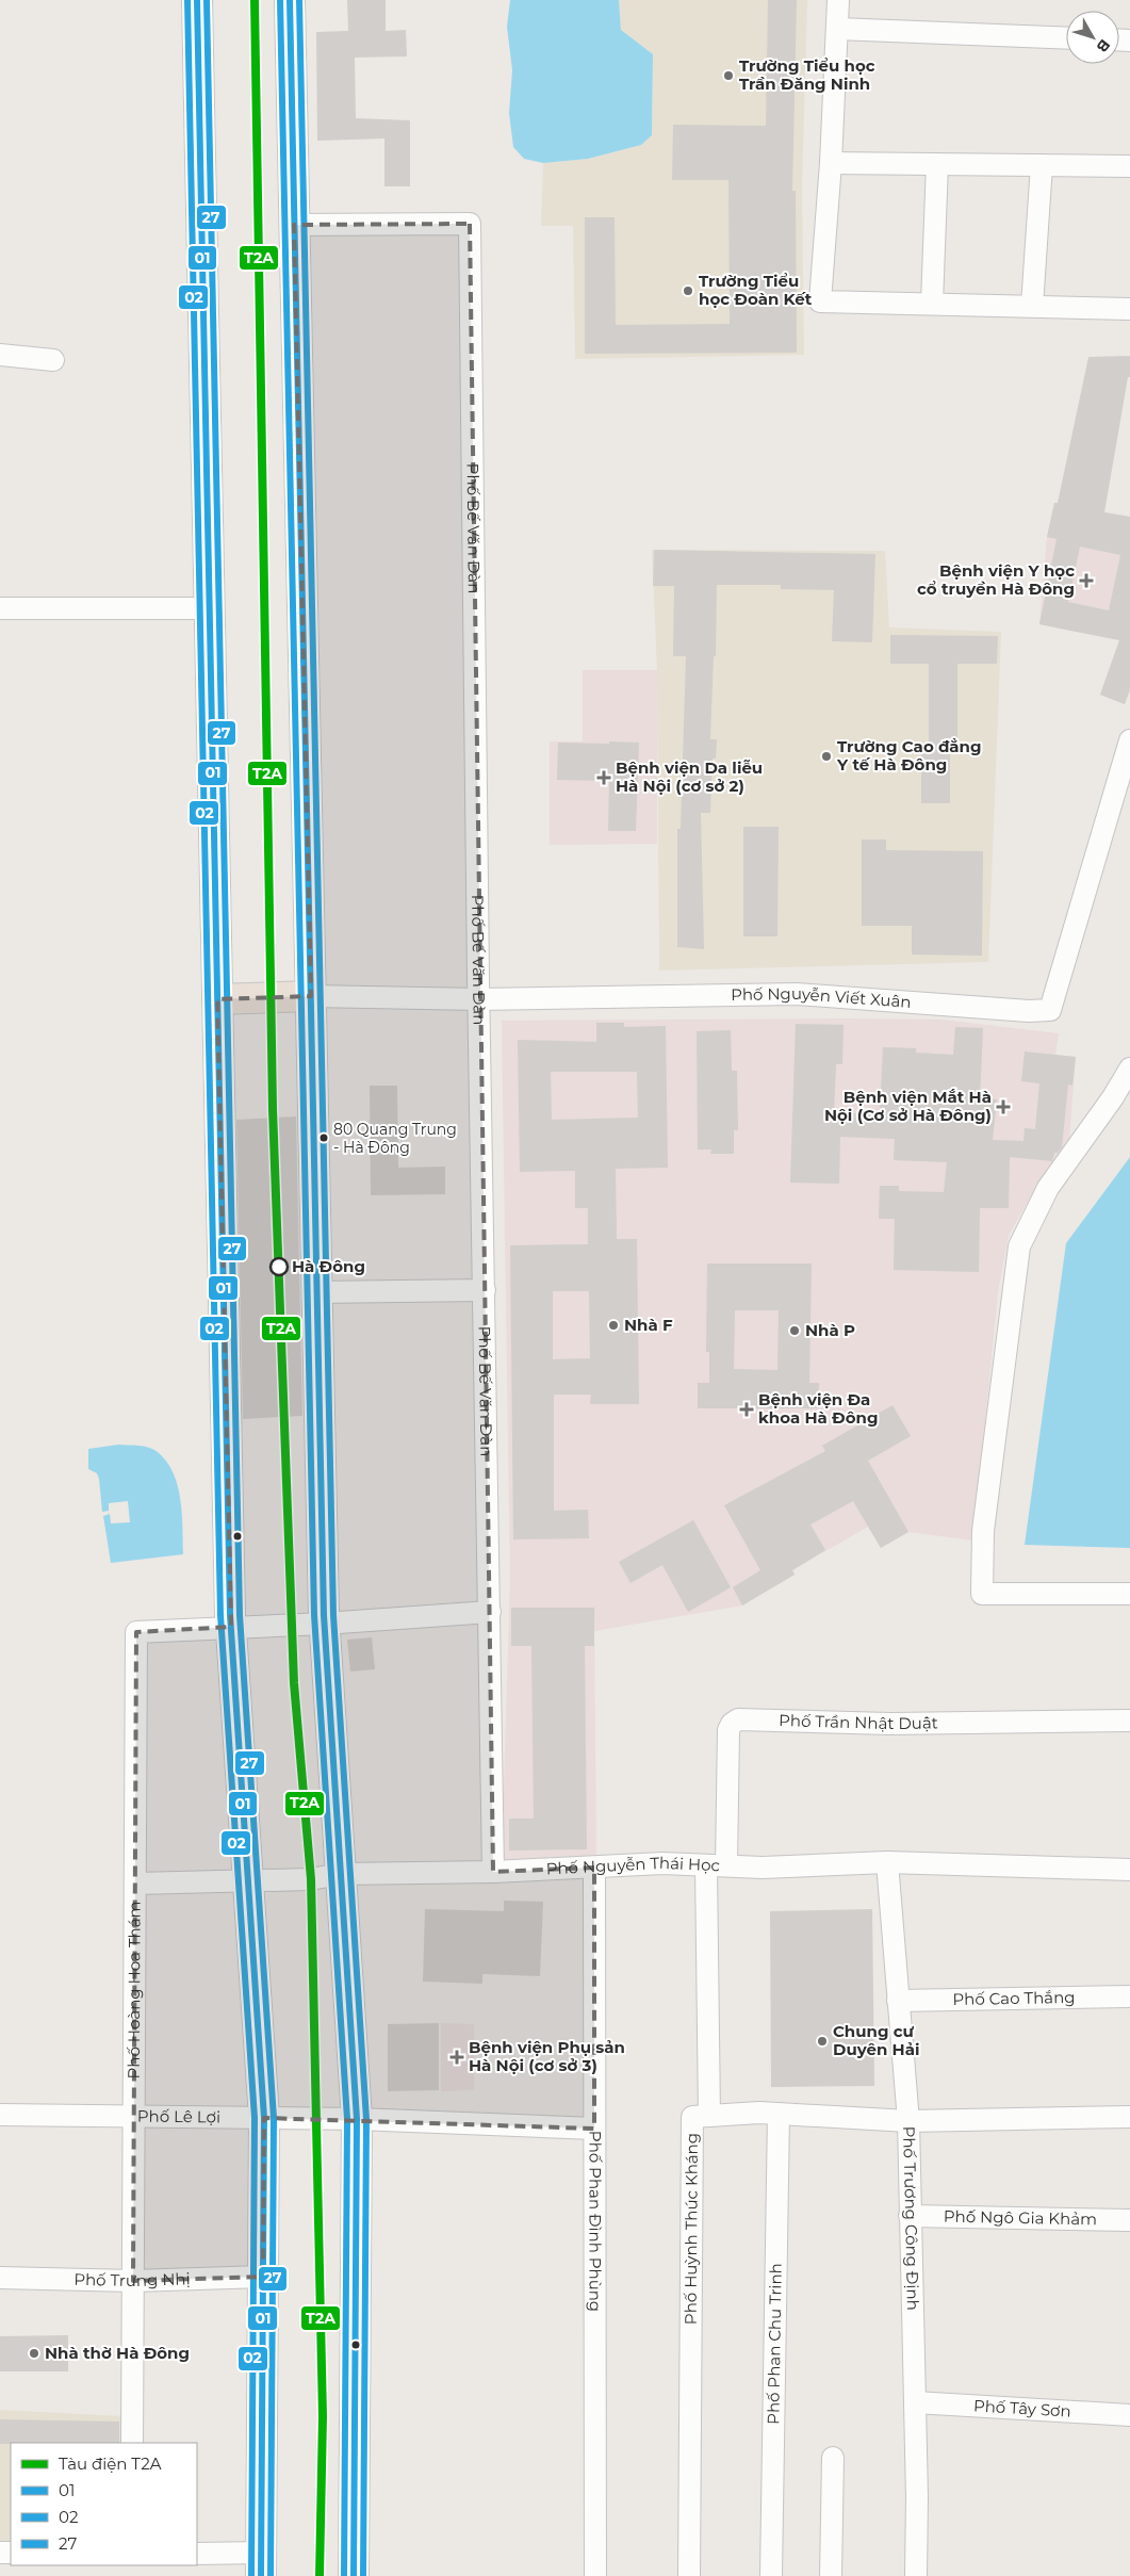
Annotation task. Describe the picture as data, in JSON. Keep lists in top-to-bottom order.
{
  "streets": {
    "street": [
      "Phố Bế Văn Đàn",
      "Phố Nguyễn Viết Xuân",
      "Phố Trần Nhật Duật",
      "Phố Nguyễn Thái Học",
      "Phố Hoàng Hoa Thám",
      "Phố Cao Thắng",
      "Phố Lê Lợi",
      "Phố Trương Công Định",
      "Phố Ngô Gia Khảm",
      "Phố Phan Đình Phùng",
      "Phố Huỳnh Thúc Kháng",
      "Phố Trưng Nhị",
      "Phố Phan Chu Trinh",
      "Phố Tây Sơn"
    ]
  },
  "crossings": [
    ["Phố Bế Văn Đàn", "Phố Nguyễn Viết Xuân"],
    ["Phố Bế Văn Đàn", "Phố Nguyễn Thái Học"],
    ["Phố Trần Nhật Duật", "Phố Nguyễn Thái Học"],
    ["Phố Trần Nhật Duật", "Phố Huỳnh Thúc Kháng"],
    ["Phố Nguyễn Thái Học", "Phố Hoàng Hoa Thám"],
    ["Phố Nguyễn Thái Học", "Phố Trương Công Định"],
    ["Phố Nguyễn Thái Học", "Phố Phan Đình Phùng"],
    ["Phố Nguyễn Thái Học", "Phố Huỳnh Thúc Kháng"],
    ["Phố Hoàng Hoa Thám", "Phố Lê Lợi"],
    ["Phố Hoàng Hoa Thám", "Phố Trưng Nhị"],
    ["Phố Cao Thắng", "Phố Trương Công Định"],
    ["Phố Lê Lợi", "Phố Phan Đình Phùng"],
    ["Phố Trương Công Định", "Phố Ngô Gia Khảm"],
    ["Phố Trương Công Định", "Phố Tây Sơn"]
  ],
  "places": {
    "other": [
      "Trường Tiểu học Trần Đăng Ninh",
      "Trường Tiểu học Đoàn Kết",
      "Trường Cao đẳng Y tế Hà Đông",
      "80 Quang Trung - Hà Đông",
      "Hà Đông",
      "Nhà F",
      "Nhà P",
      "Chung cư Duyên Hải",
      "Nhà thờ Hà Đông"
    ],
    "health": [
      "Bệnh viện Y học cổ truyền Hà Đông",
      "Bệnh viện Da liễu Hà Nội (cơ sở 2)",
      "Bệnh viện Mắt Hà Nội (Cơ sở Hà Đông)",
      "Bệnh viện Đa khoa Hà Đông",
      "Bệnh viện Phụ sản Hà Nội (cơ sở 3)"
    ]
  },
  "lines": [
    "metro line T2A",
    "transit line 01",
    "transit line 02",
    "transit line 27"
  ],
  "legend": [
    "Tàu điện T2A",
    "01",
    "02",
    "27"
  ],
  "north": "bottom right"
}
